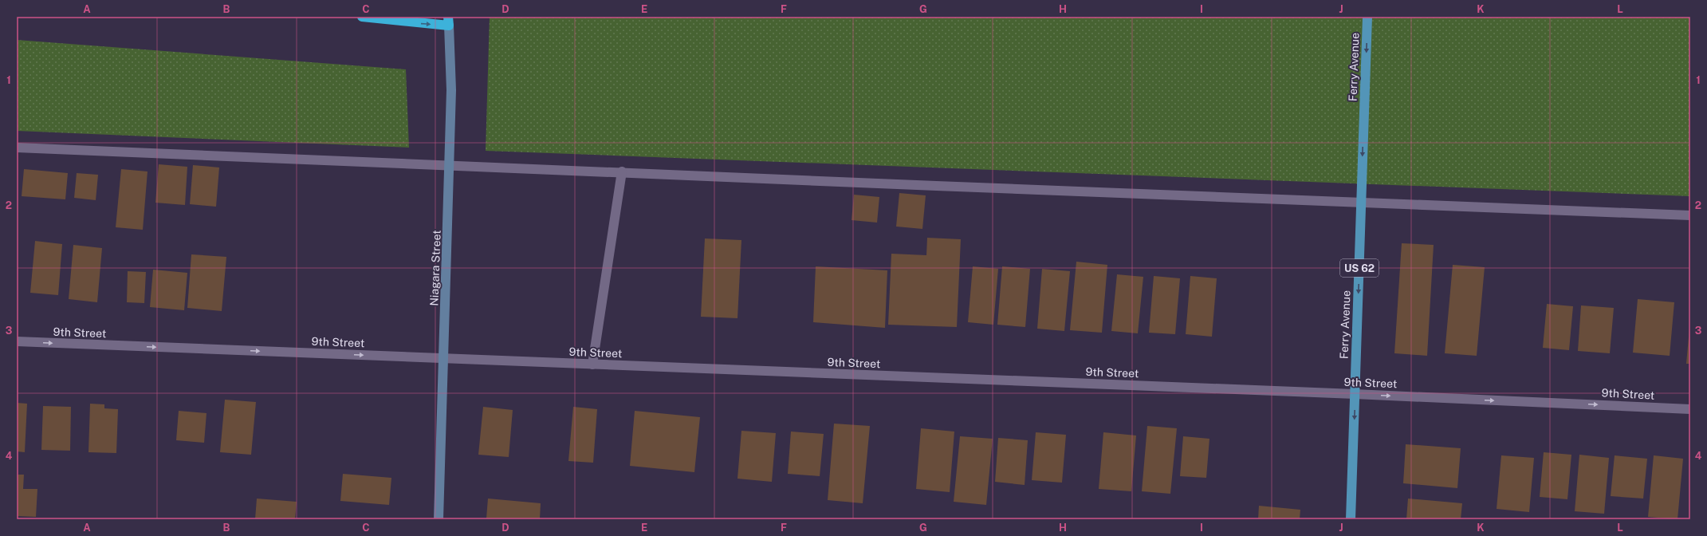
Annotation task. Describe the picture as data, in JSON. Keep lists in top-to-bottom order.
{
  "streets": {
    "main road": ["Ferry Avenue", "US 62"],
    "street": ["Niagara Street", "9th Street"]
  },
  "crossings": [
    ["Ferry Avenue", "9th Street"],
    ["Niagara Street", "9th Street"]
  ],
  "one_way": ["Ferry Avenue", "9th Street"],
  "grid": {
    "columns": [
      "A",
      "B",
      "C",
      "D",
      "E",
      "F",
      "G",
      "H",
      "I",
      "J",
      "K",
      "L"
    ],
    "rows": [
      "1",
      "2",
      "3",
      "4"
    ]
  }
}
